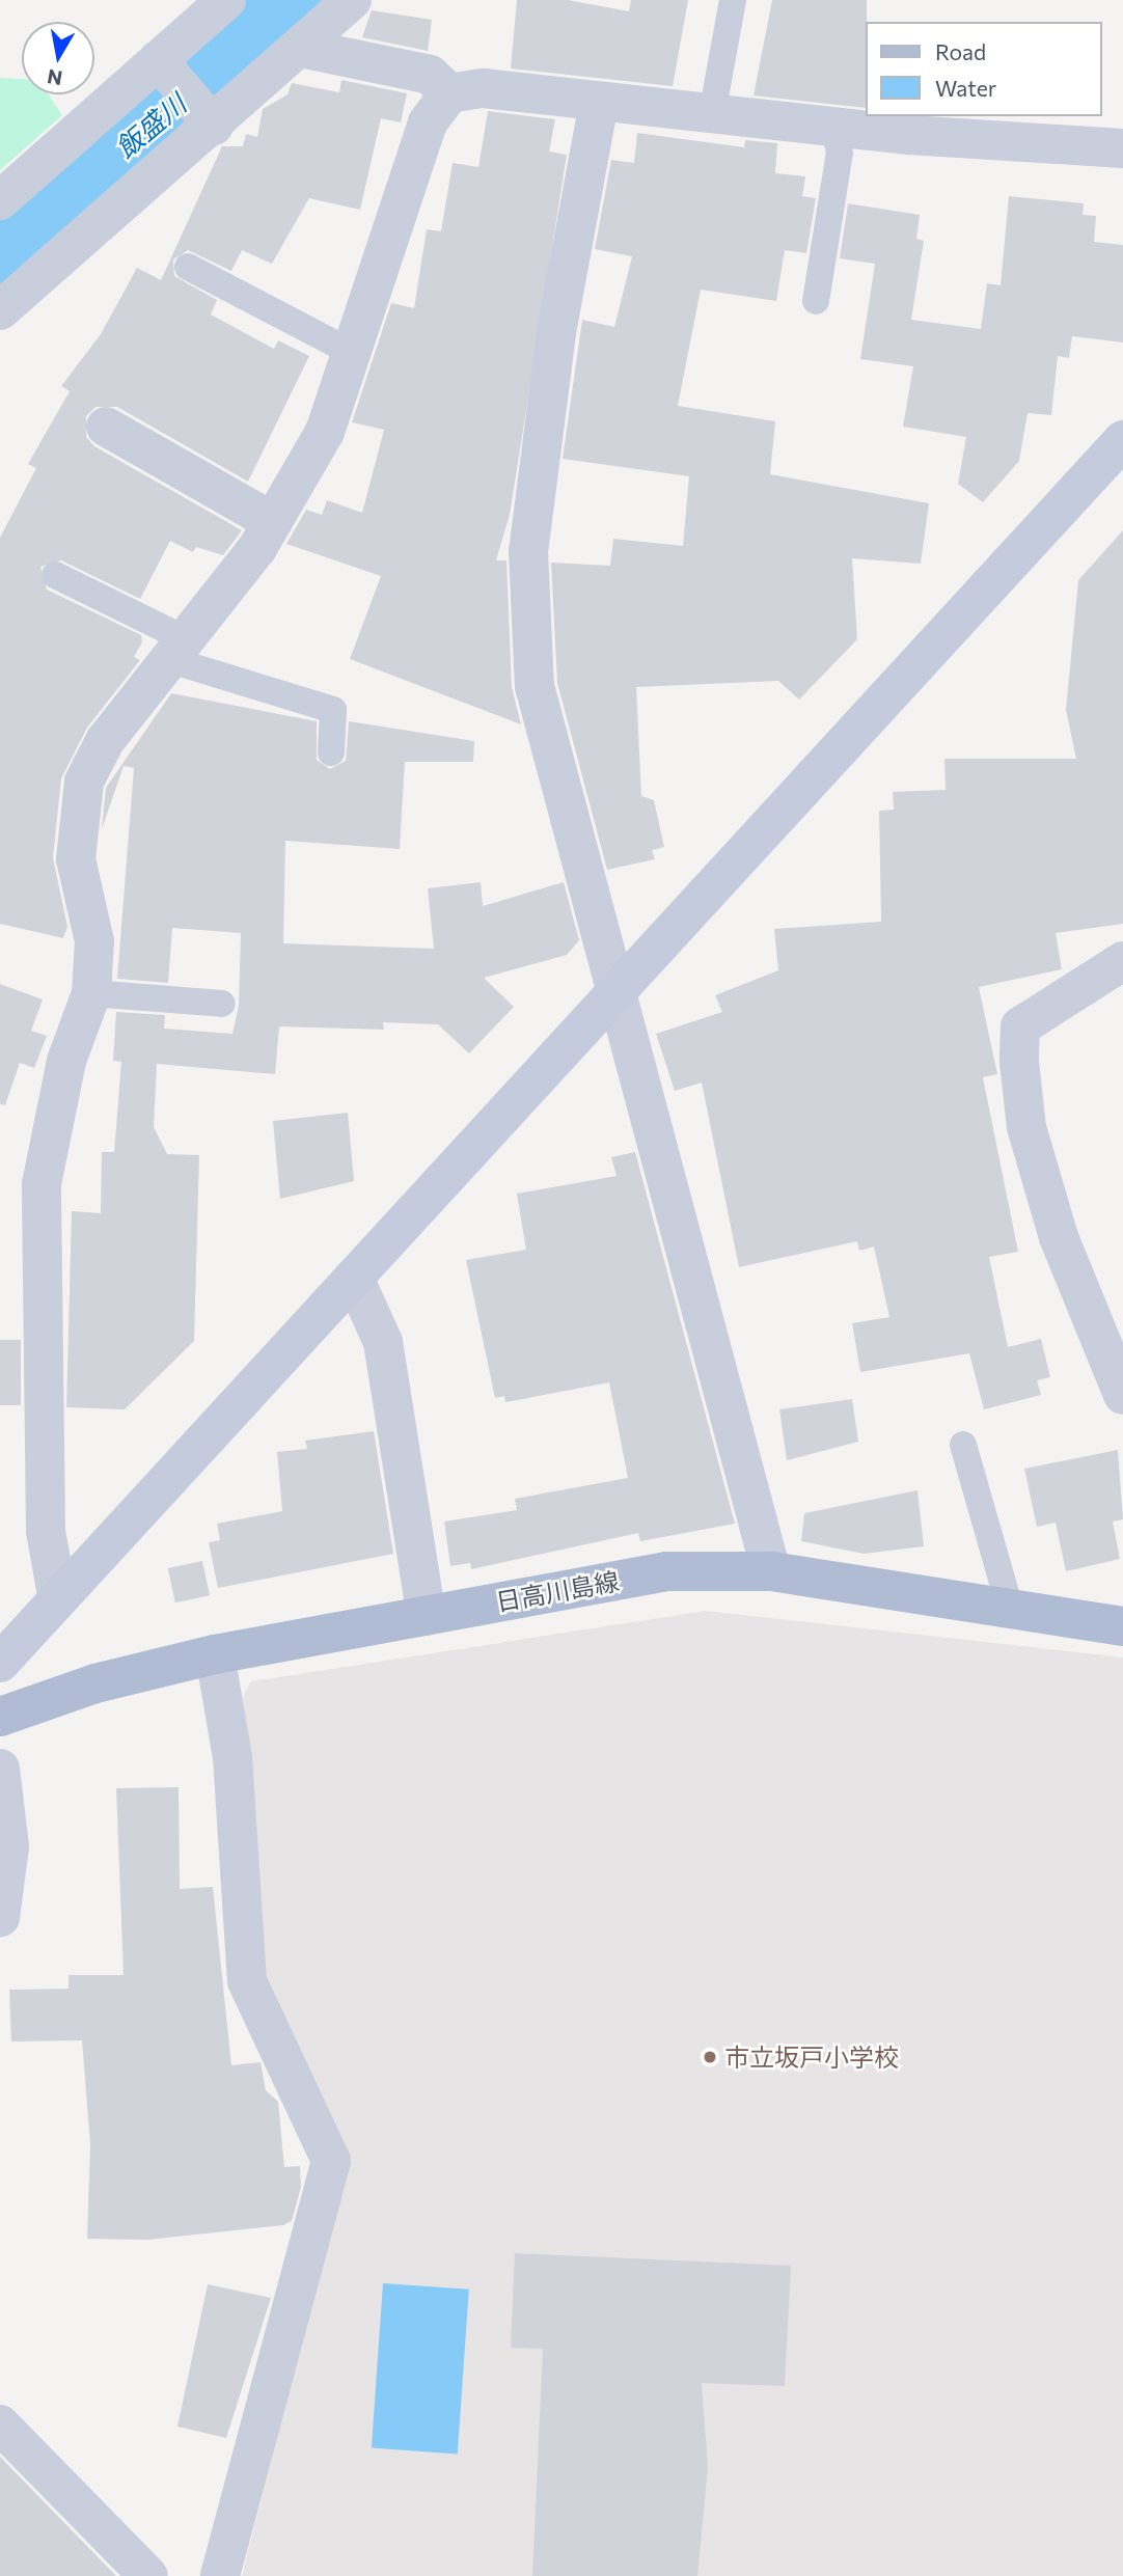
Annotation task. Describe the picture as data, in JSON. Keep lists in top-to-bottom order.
{
  "streets": {
    "main road": ["日高川島線"]
  },
  "water": ["飯盛川"],
  "places": ["市立坂戸小学校"],
  "legend": ["Road", "Water"],
  "north": "bottom"
}
